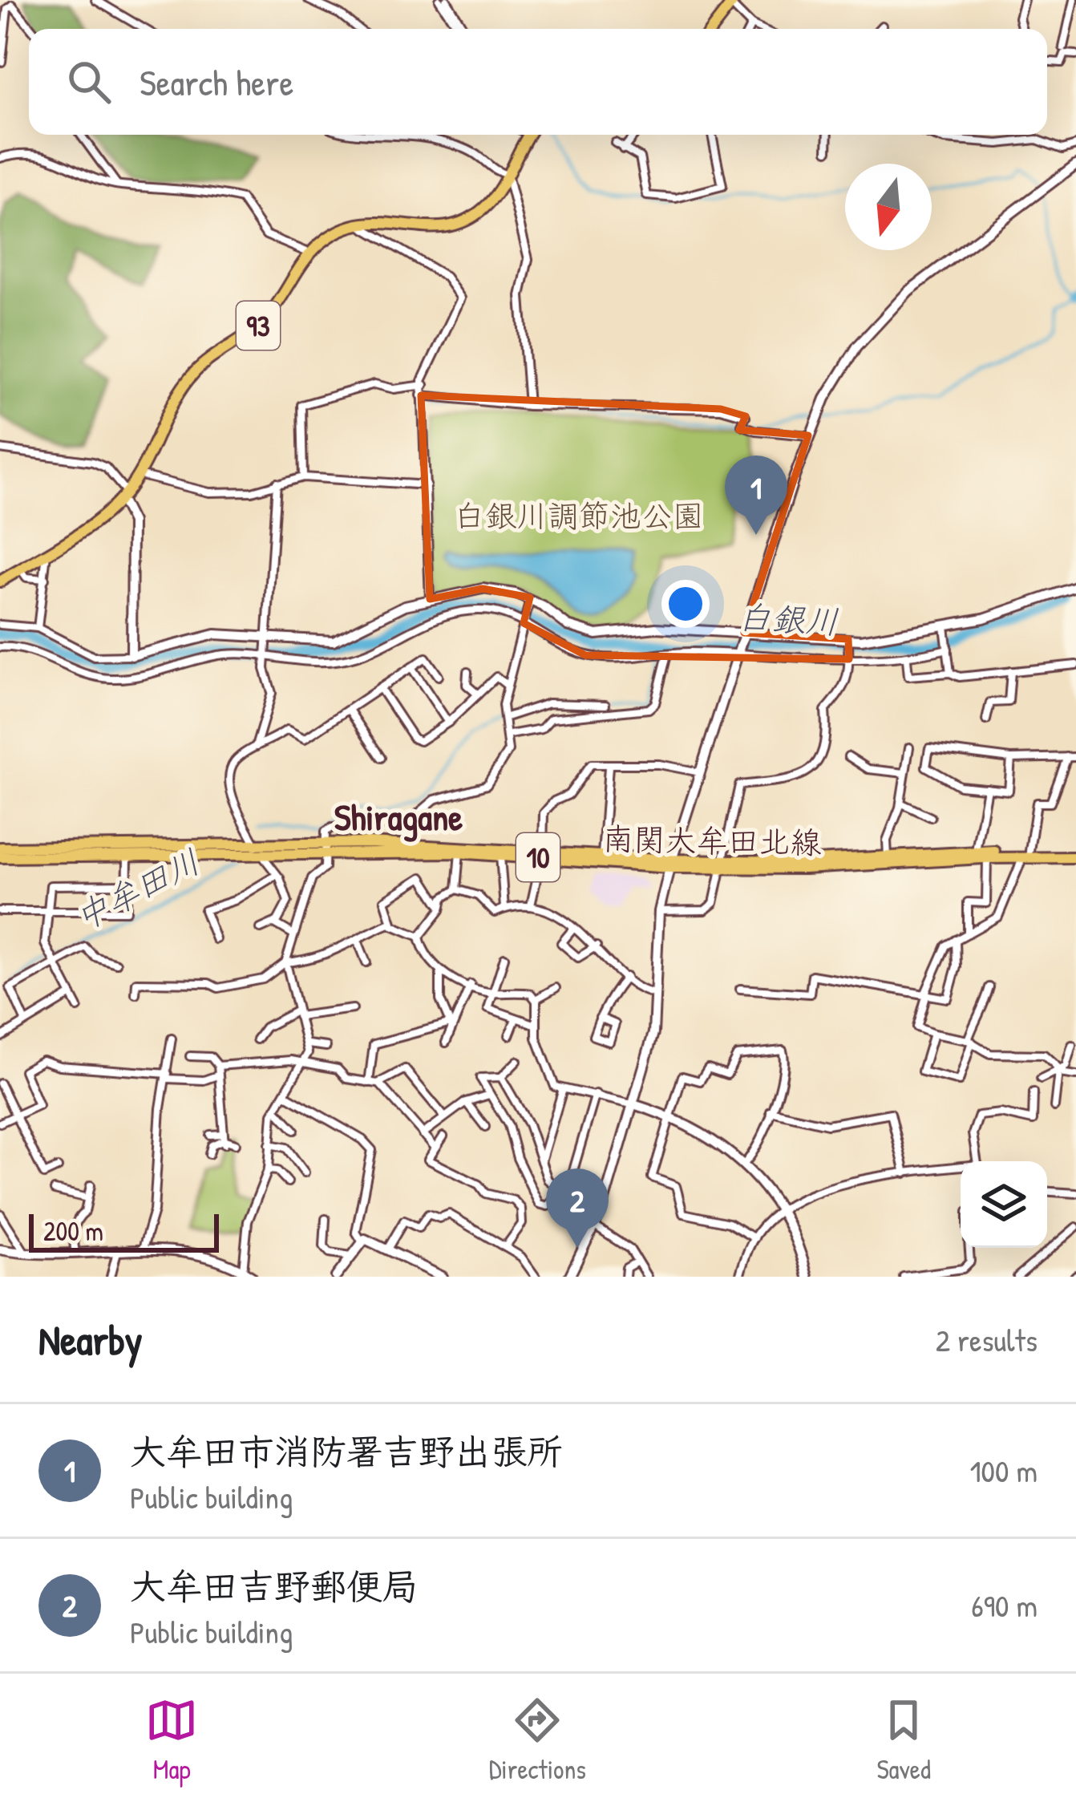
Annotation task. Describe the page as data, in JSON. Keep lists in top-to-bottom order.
{
  "streets": {
    "main road": ["93", "南関大牟田北線", "10"]
  },
  "districts": ["Shiragane"],
  "water": ["白銀川", "中牟田川"],
  "parks": ["白銀川調節池公園"],
  "scale_bar": "200 m",
  "north": "bottom",
  "page": {
    "search": "Search here",
    "pins": ["1", "2"],
    "scale": "200 m",
    "heading": ["Nearby", "2 results"],
    "list": [
      {
        "mark": "1",
        "name": "大牟田市消防署吉野出張所",
        "note": "Public building",
        "value": "100 m"
      },
      {
        "mark": "2",
        "name": "大牟田吉野郵便局",
        "note": "Public building",
        "value": "690 m"
      }
    ],
    "nav": ["Map", "Directions", "Saved"]
  }
}
